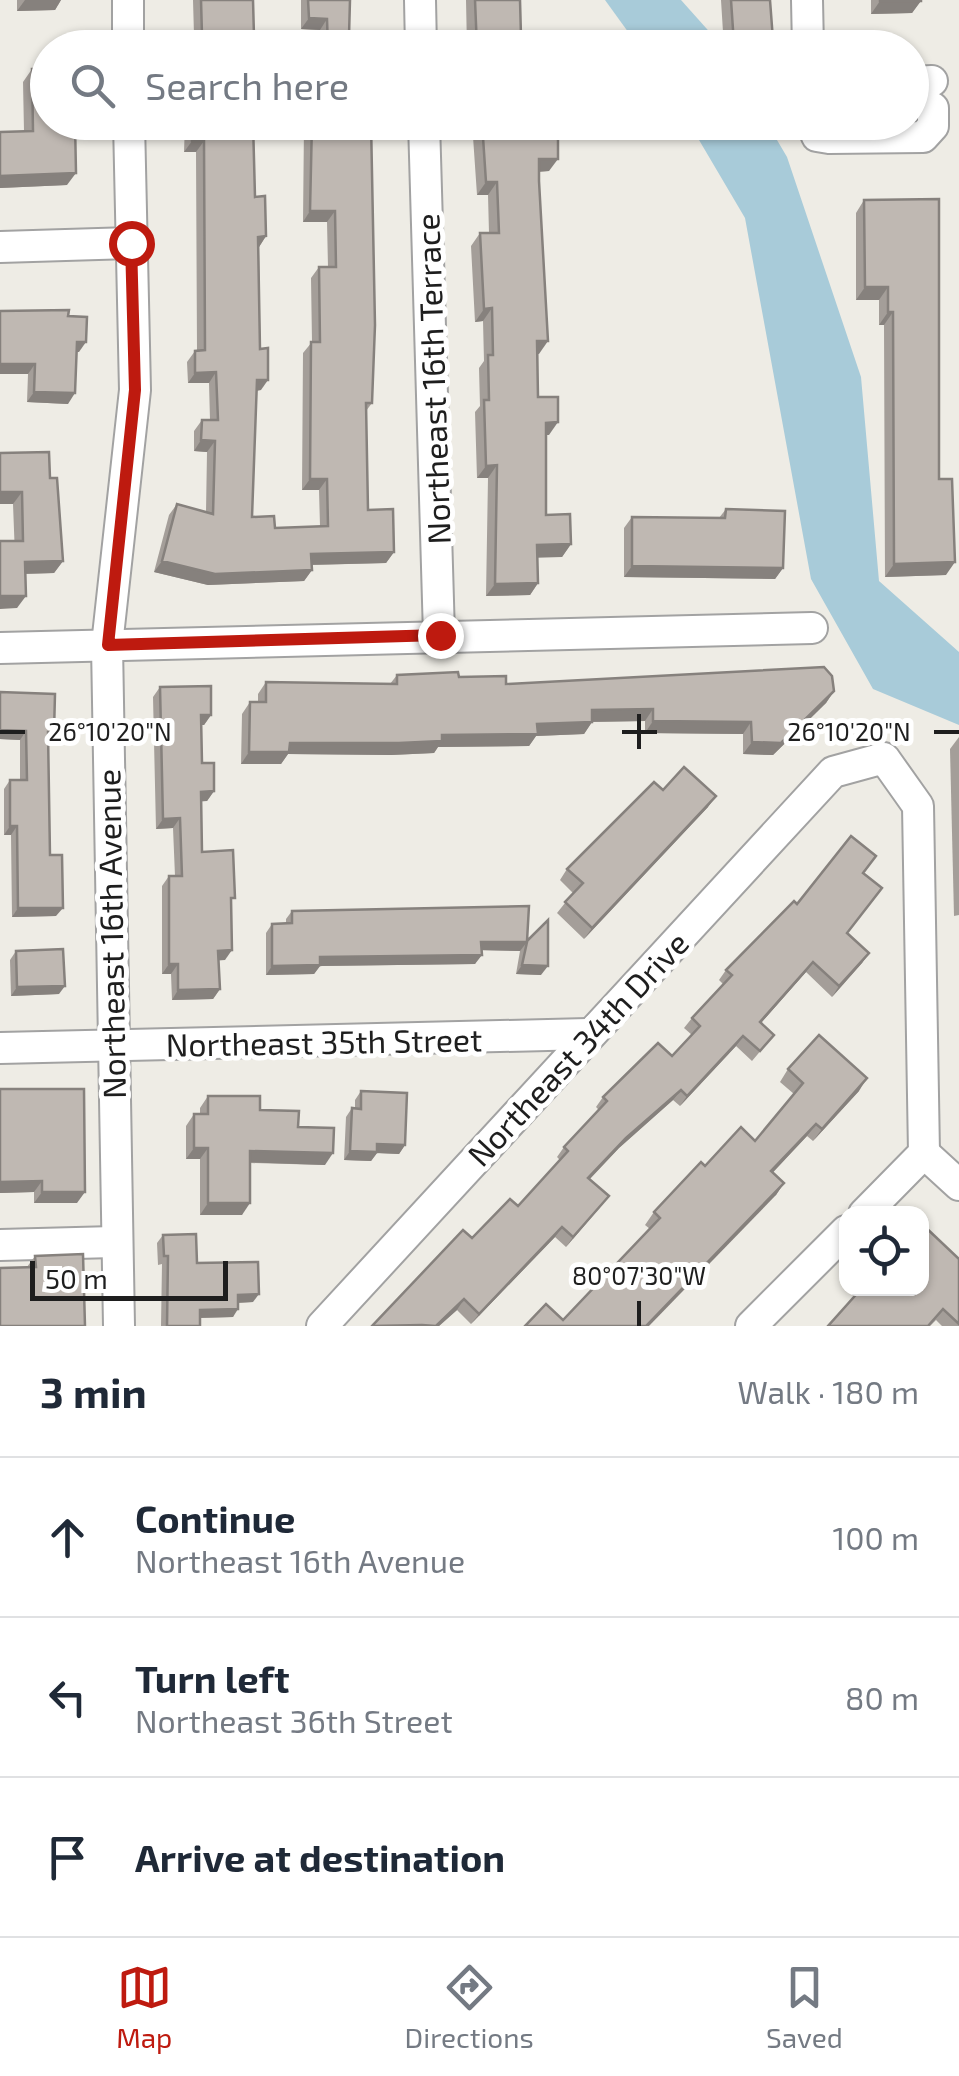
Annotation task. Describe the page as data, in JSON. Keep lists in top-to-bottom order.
{
  "streets": {
    "street": [
      "Northeast 16th Terrace",
      "Northeast 16th Avenue",
      "Northeast 35th Street",
      "Northeast 34th Drive"
    ]
  },
  "crossings": [
    ["Northeast 16th Avenue", "Northeast 35th Street"],
    ["Northeast 35th Street", "Northeast 34th Drive"]
  ],
  "scale_bar": "50 m",
  "page": {
    "search": "Search here",
    "scale": "50 m",
    "heading": ["3 min", "Walk · 180 m"],
    "list": [
      ["Continue", "Northeast 16th Avenue", "100 m"],
      ["Turn left", "Northeast 36th Street", "80 m"],
      "Arrive at destination"
    ],
    "nav": ["Map", "Directions", "Saved"]
  },
  "coordinates": ["26°10'20\"N", "80°07'30\"W"]
}
